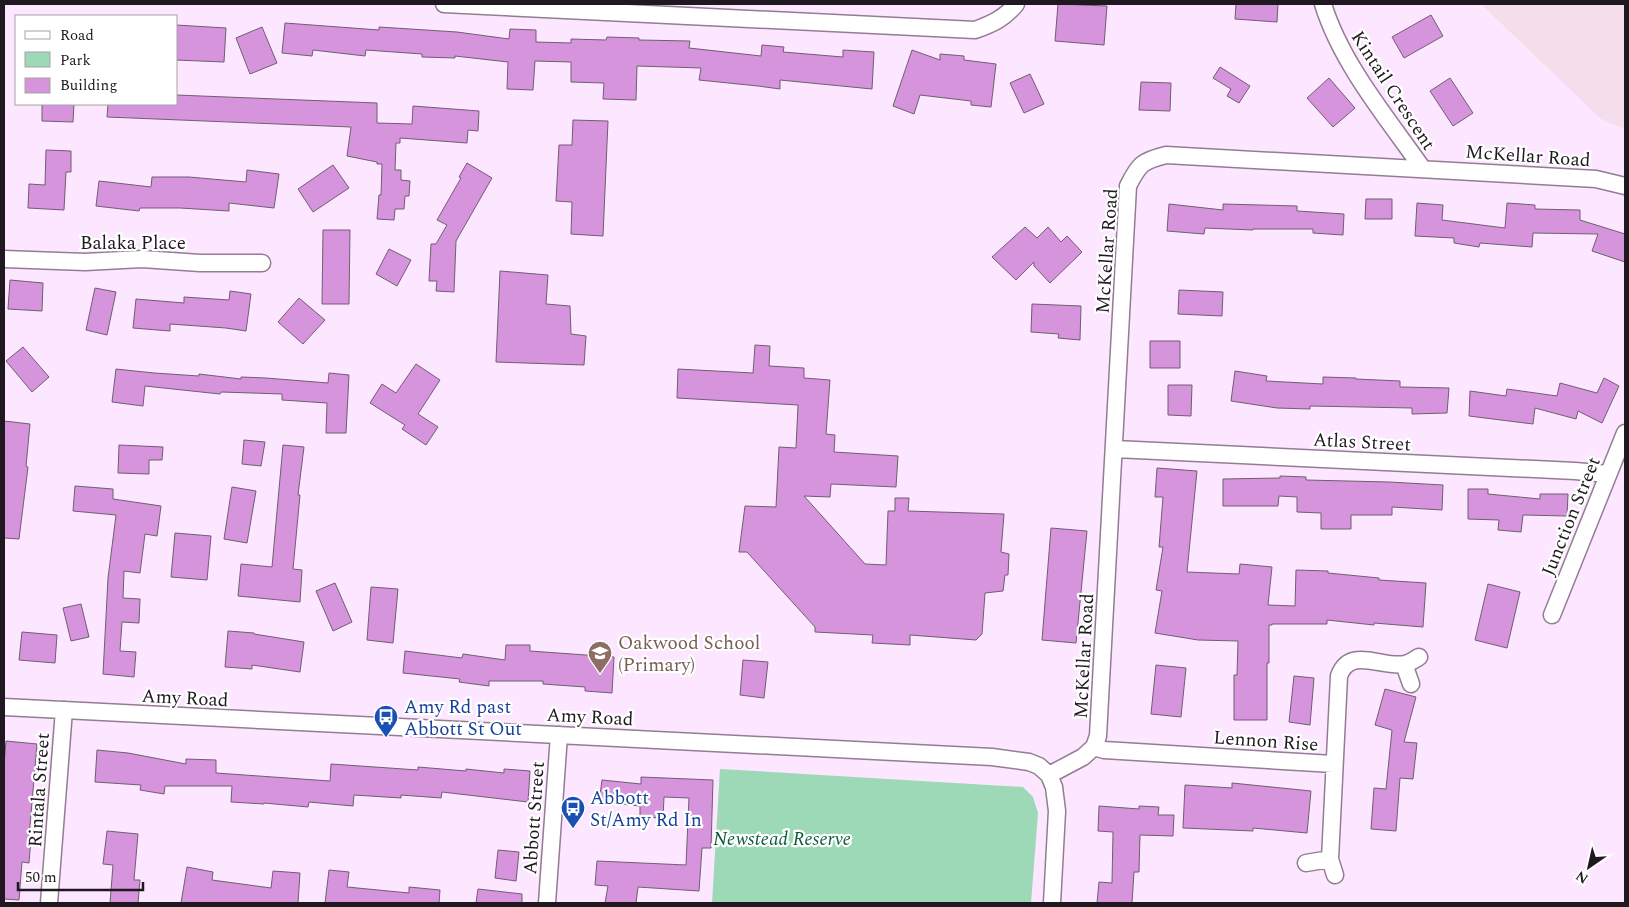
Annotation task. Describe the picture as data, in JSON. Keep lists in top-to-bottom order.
{
  "streets": {
    "street": [
      "Kintail Crescent",
      "McKellar Road",
      "Balaka Place",
      "Atlas Street",
      "Junction Street",
      "Amy Road",
      "Lennon Rise",
      "Rintala Street",
      "Abbott Street"
    ]
  },
  "crossings": [
    ["Kintail Crescent", "McKellar Road"],
    ["McKellar Road", "Atlas Street"],
    ["McKellar Road", "Amy Road"],
    ["McKellar Road", "Lennon Rise"],
    ["Atlas Street", "Junction Street"],
    ["Amy Road", "Rintala Street"],
    ["Amy Road", "Abbott Street"]
  ],
  "parks": ["Newstead Reserve"],
  "places": {
    "school or university": ["Oakwood School (Primary)"],
    "bus stop": ["Amy Rd past Abbott St Out", "Abbott St/Amy Rd In"]
  },
  "legend": ["Road", "Park", "Building"],
  "scale_bar": "50 m",
  "north": "bottom left"
}
